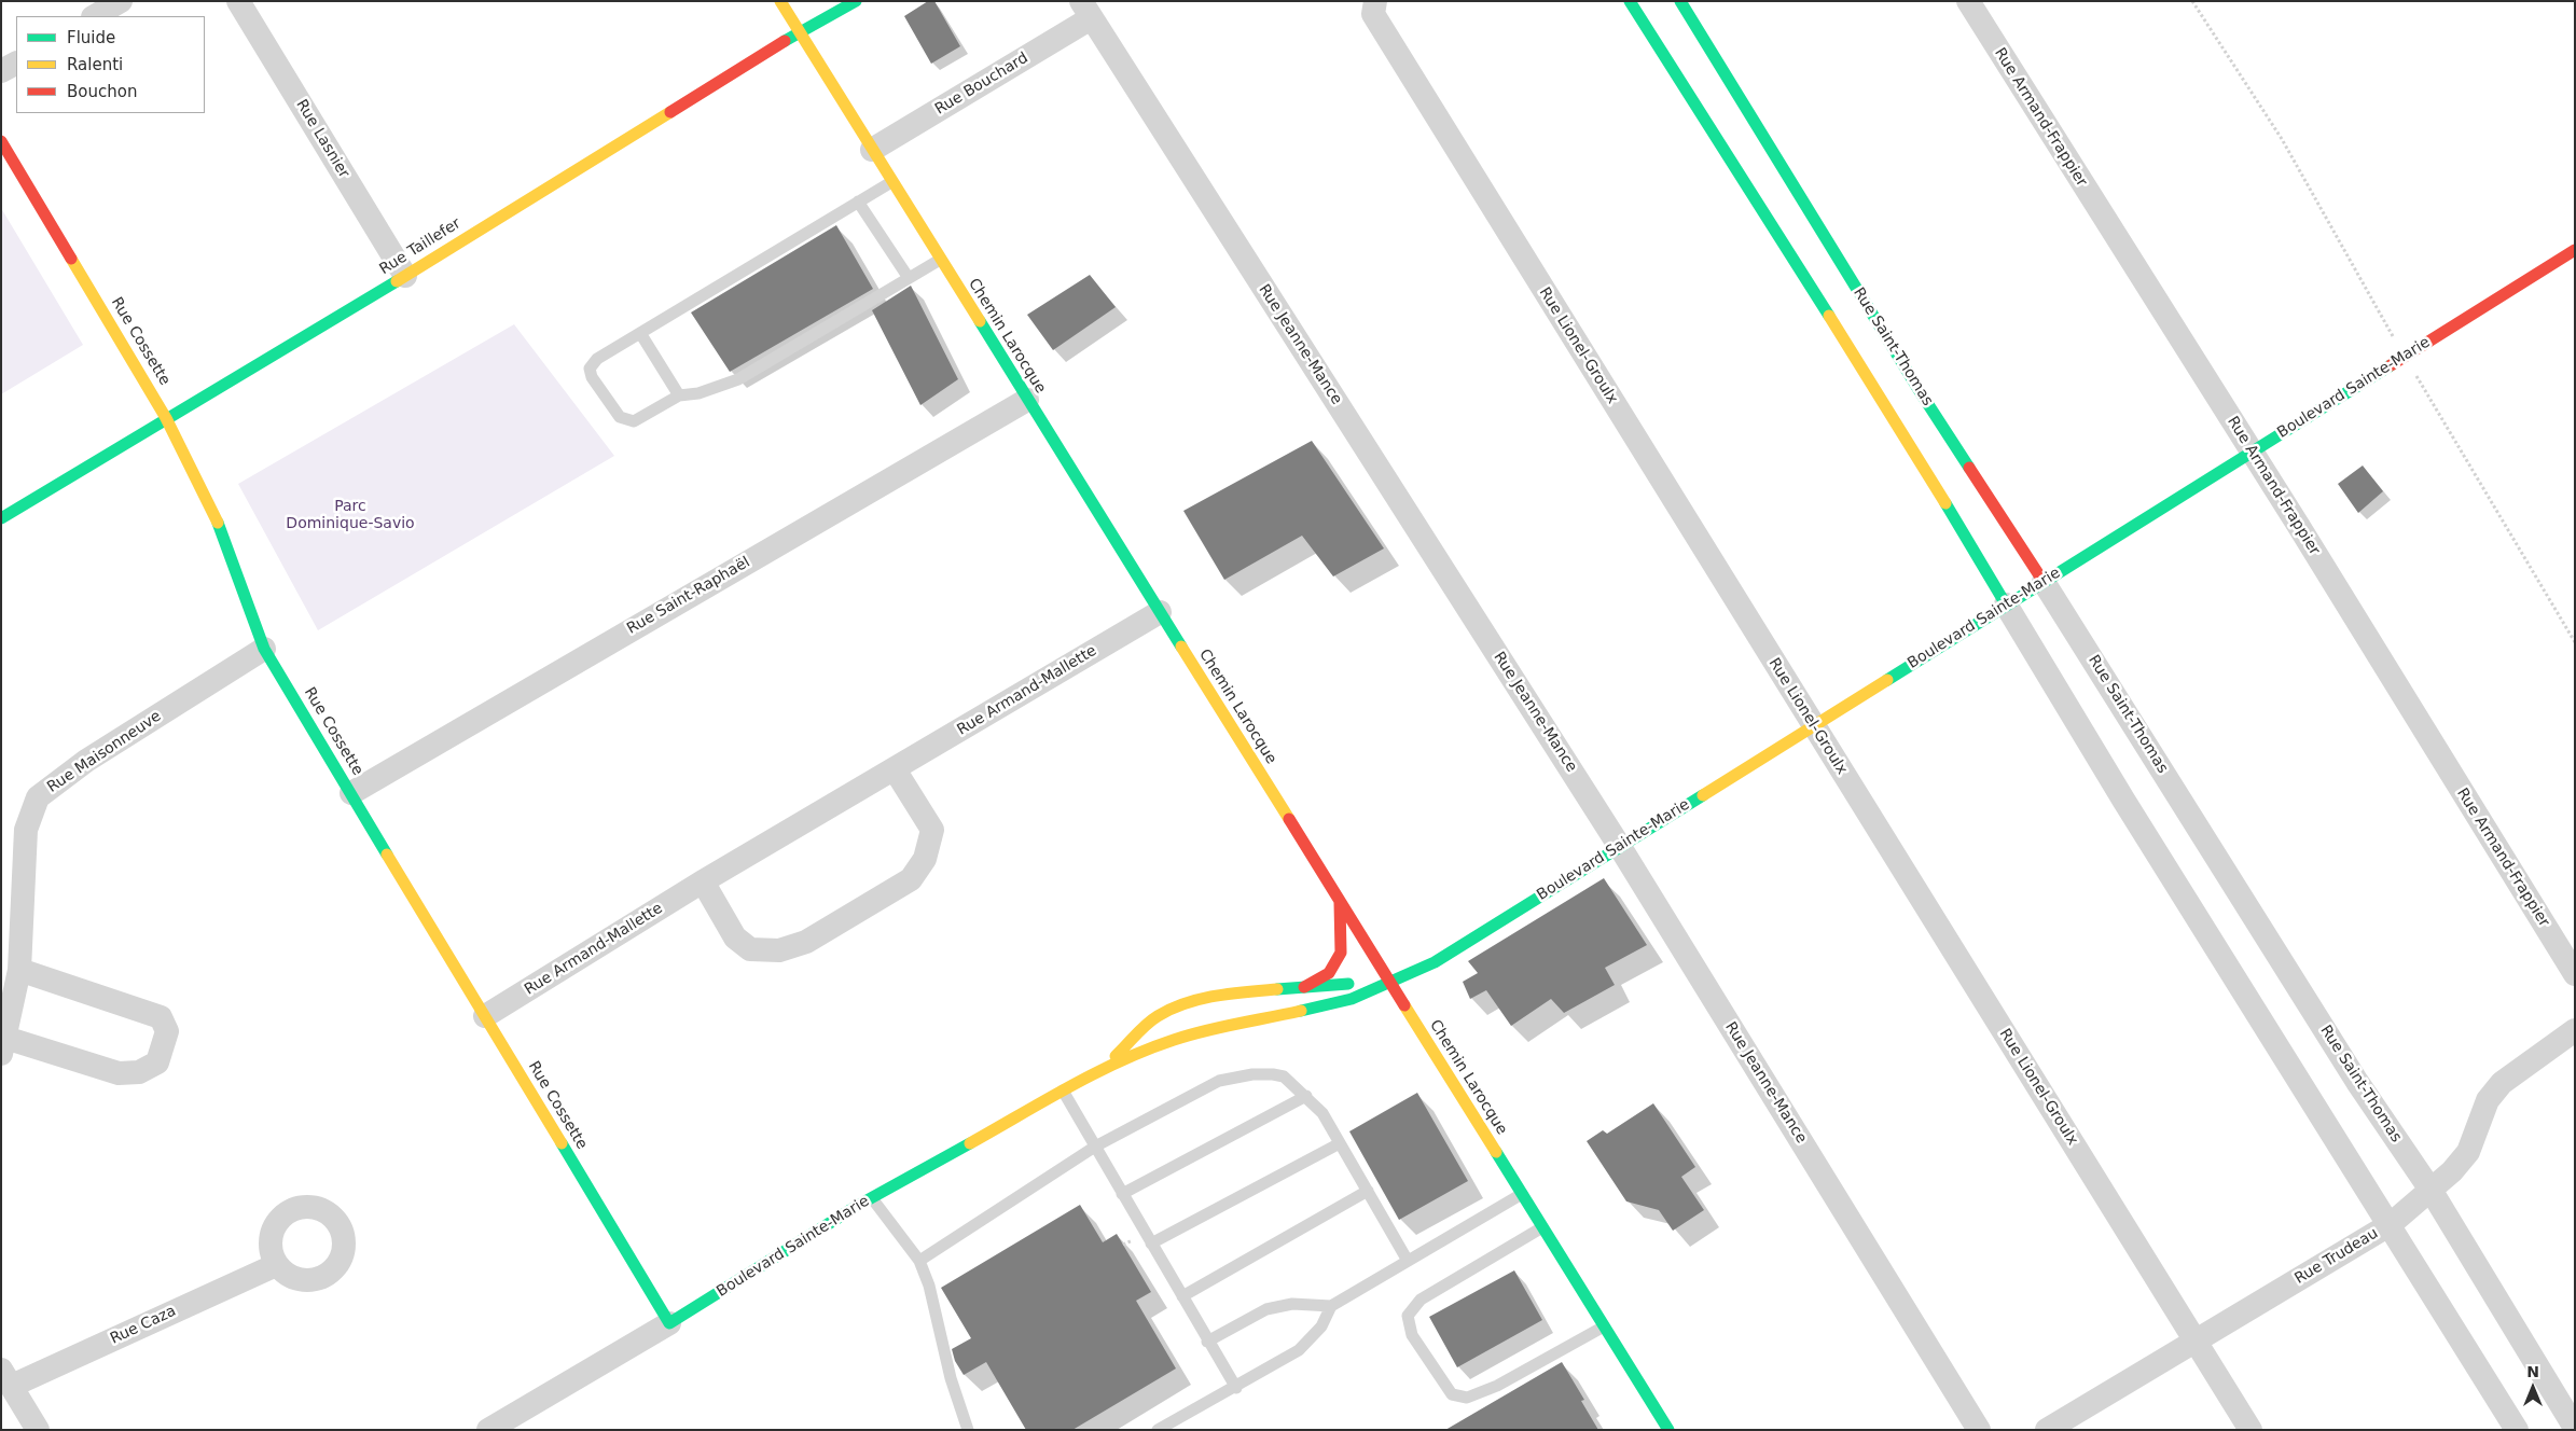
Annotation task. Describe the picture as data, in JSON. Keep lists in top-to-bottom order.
{
  "streets": {
    "street": [
      "Rue Bouchard",
      "Rue Armand-Frappier",
      "Rue Lasnier",
      "Rue Taillefer",
      "Chemin Larocque",
      "Rue Cossette",
      "Rue Jeanne-Mance",
      "Rue Lionel-Groulx",
      "Rue Saint-Thomas",
      "Boulevard Sainte-Marie",
      "Rue Saint-Raphaël",
      "Rue Armand-Mallette",
      "Rue Maisonneuve",
      "Rue Trudeau",
      "Rue Caza"
    ]
  },
  "crossings": [
    ["Rue Bouchard", "Chemin Larocque"],
    ["Rue Bouchard", "Rue Jeanne-Mance"],
    ["Rue Armand-Frappier", "Boulevard Sainte-Marie"],
    ["Rue Lasnier", "Rue Taillefer"],
    ["Rue Taillefer", "Chemin Larocque"],
    ["Rue Taillefer", "Rue Cossette"],
    ["Chemin Larocque", "Boulevard Sainte-Marie"],
    ["Chemin Larocque", "Rue Saint-Raphaël"],
    ["Chemin Larocque", "Rue Armand-Mallette"],
    ["Rue Cossette", "Boulevard Sainte-Marie"],
    ["Rue Cossette", "Rue Saint-Raphaël"],
    ["Rue Cossette", "Rue Armand-Mallette"],
    ["Rue Cossette", "Rue Maisonneuve"],
    ["Rue Jeanne-Mance", "Boulevard Sainte-Marie"],
    ["Rue Lionel-Groulx", "Boulevard Sainte-Marie"],
    ["Rue Lionel-Groulx", "Rue Trudeau"],
    ["Rue Saint-Thomas", "Boulevard Sainte-Marie"],
    ["Rue Saint-Thomas", "Rue Trudeau"]
  ],
  "parks": ["Parc Dominique-Savio"],
  "legend": ["Fluide", "Ralenti", "Bouchon"],
  "north": "top"
}
